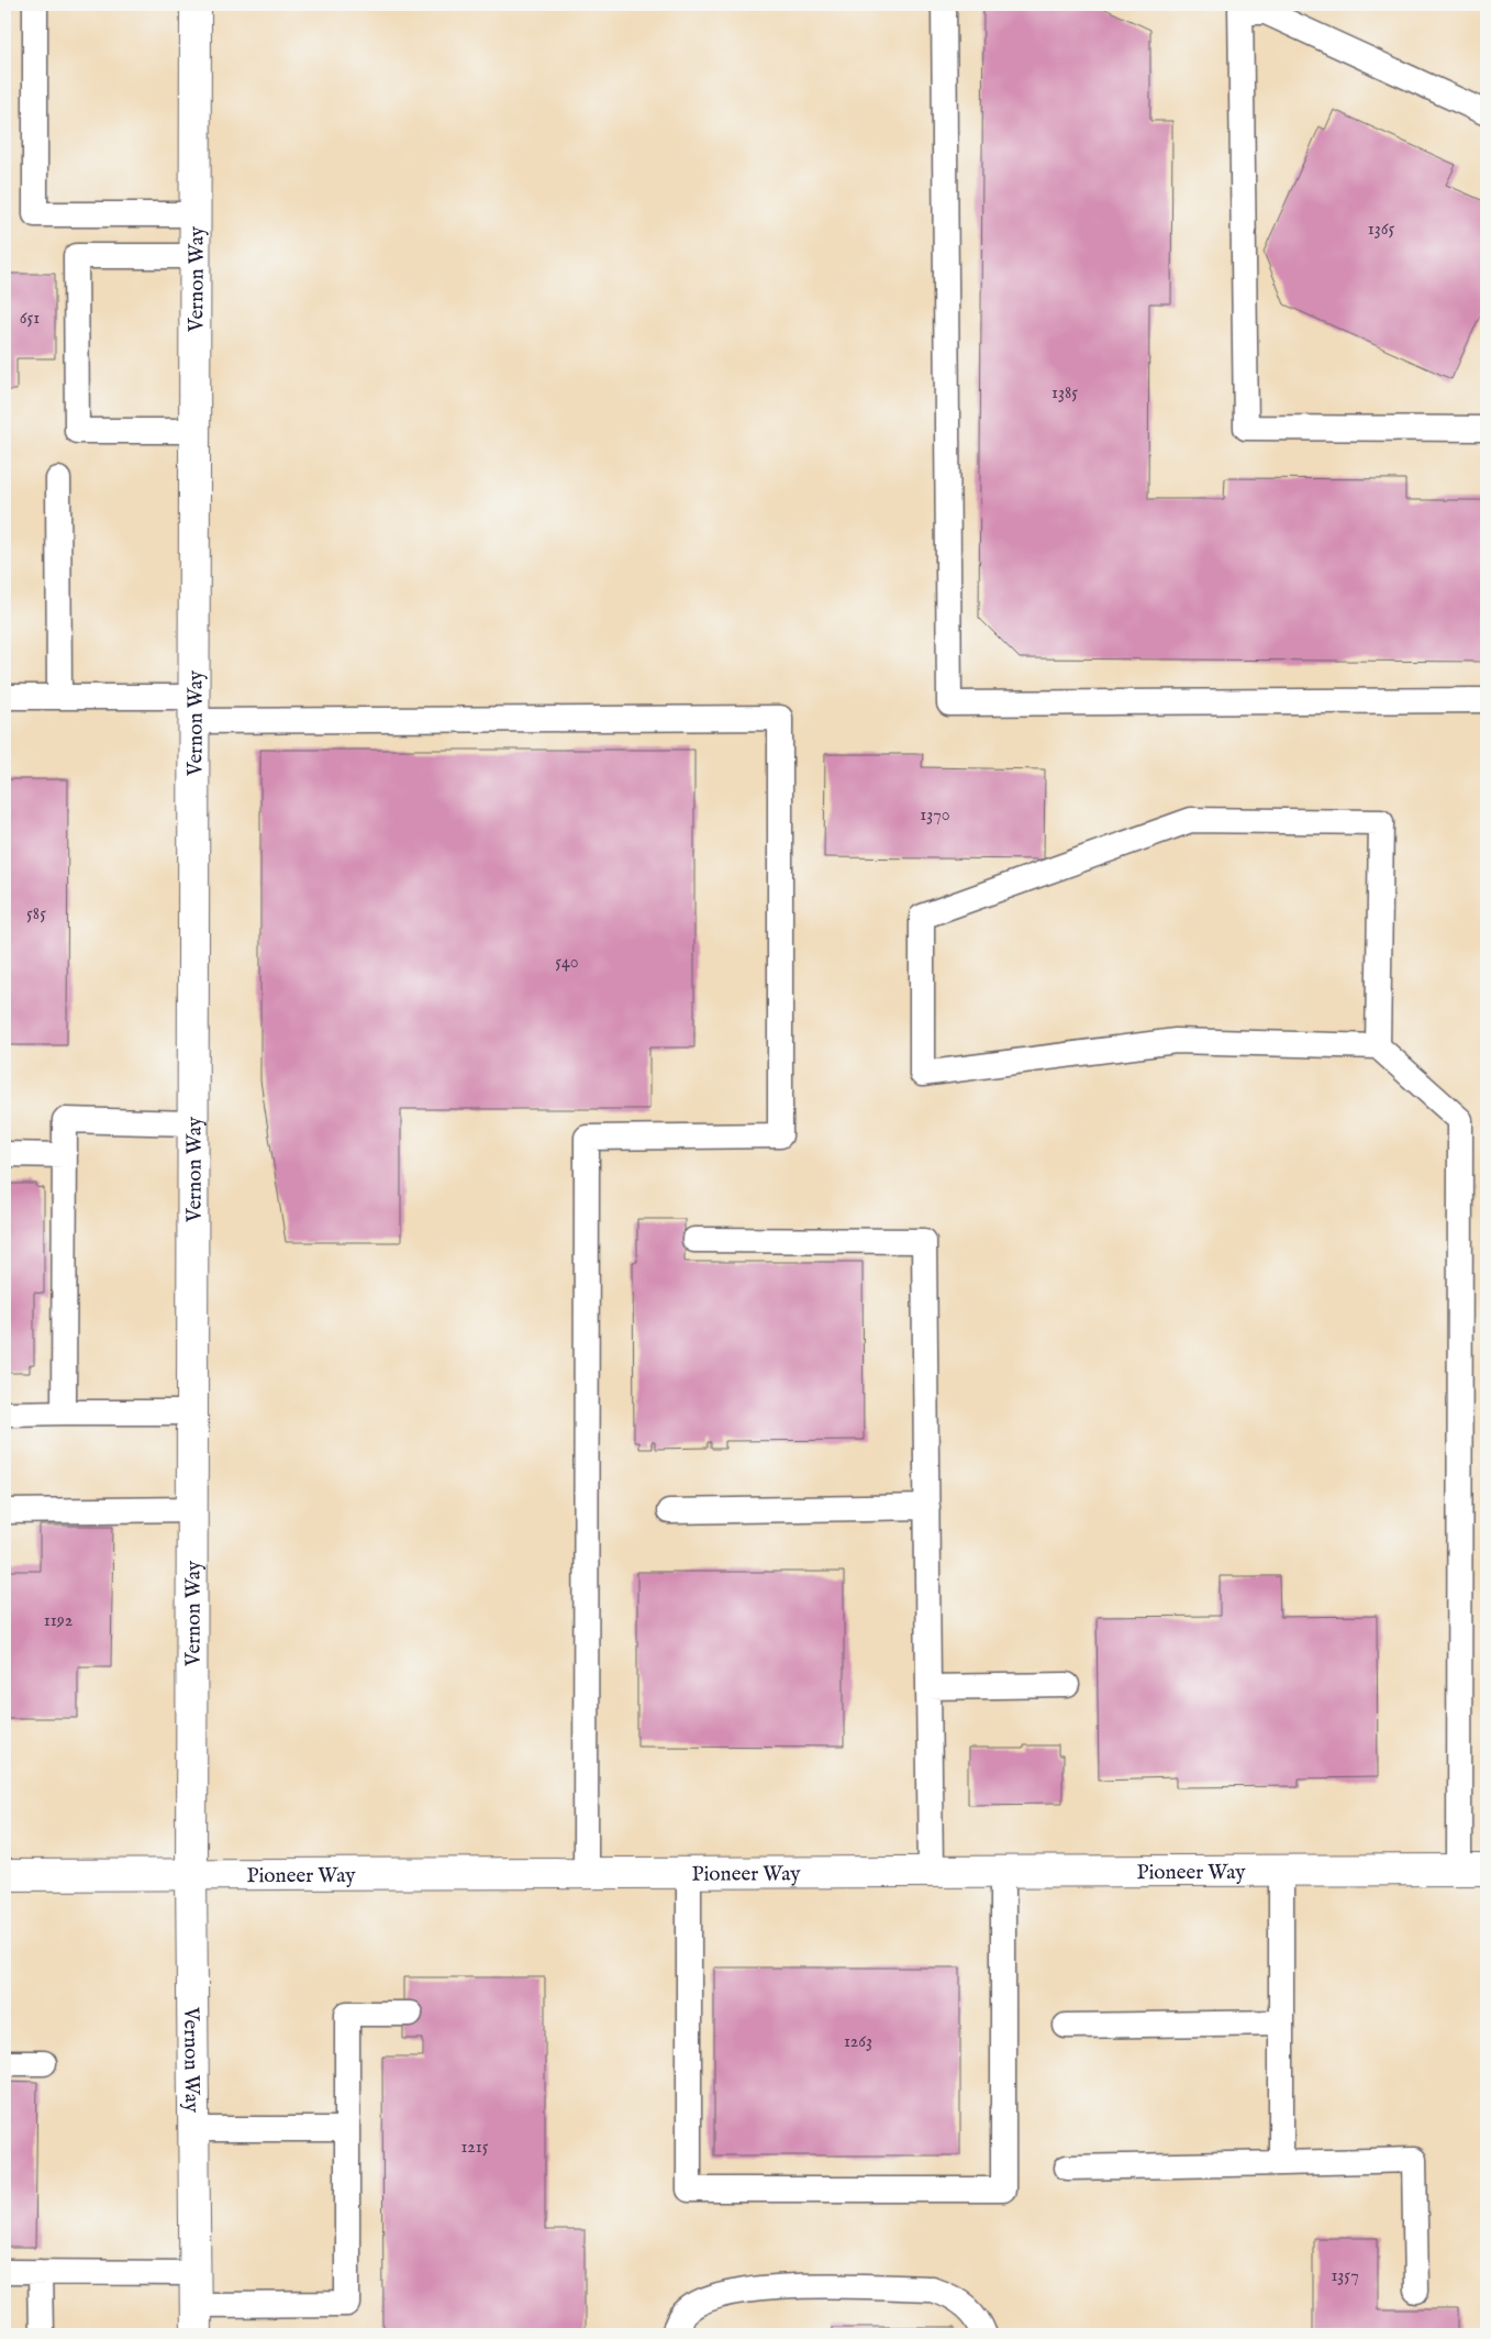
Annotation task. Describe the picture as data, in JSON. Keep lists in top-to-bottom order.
{
  "streets": {
    "main road": ["Vernon Way", "Pioneer Way"]
  },
  "crossings": [
    ["Vernon Way", "Pioneer Way"]
  ],
  "house_numbers": [
    "1365",
    "651",
    "1385",
    "1370",
    "585",
    "540",
    "1192",
    "1263",
    "1215",
    "1357"
  ]
}
